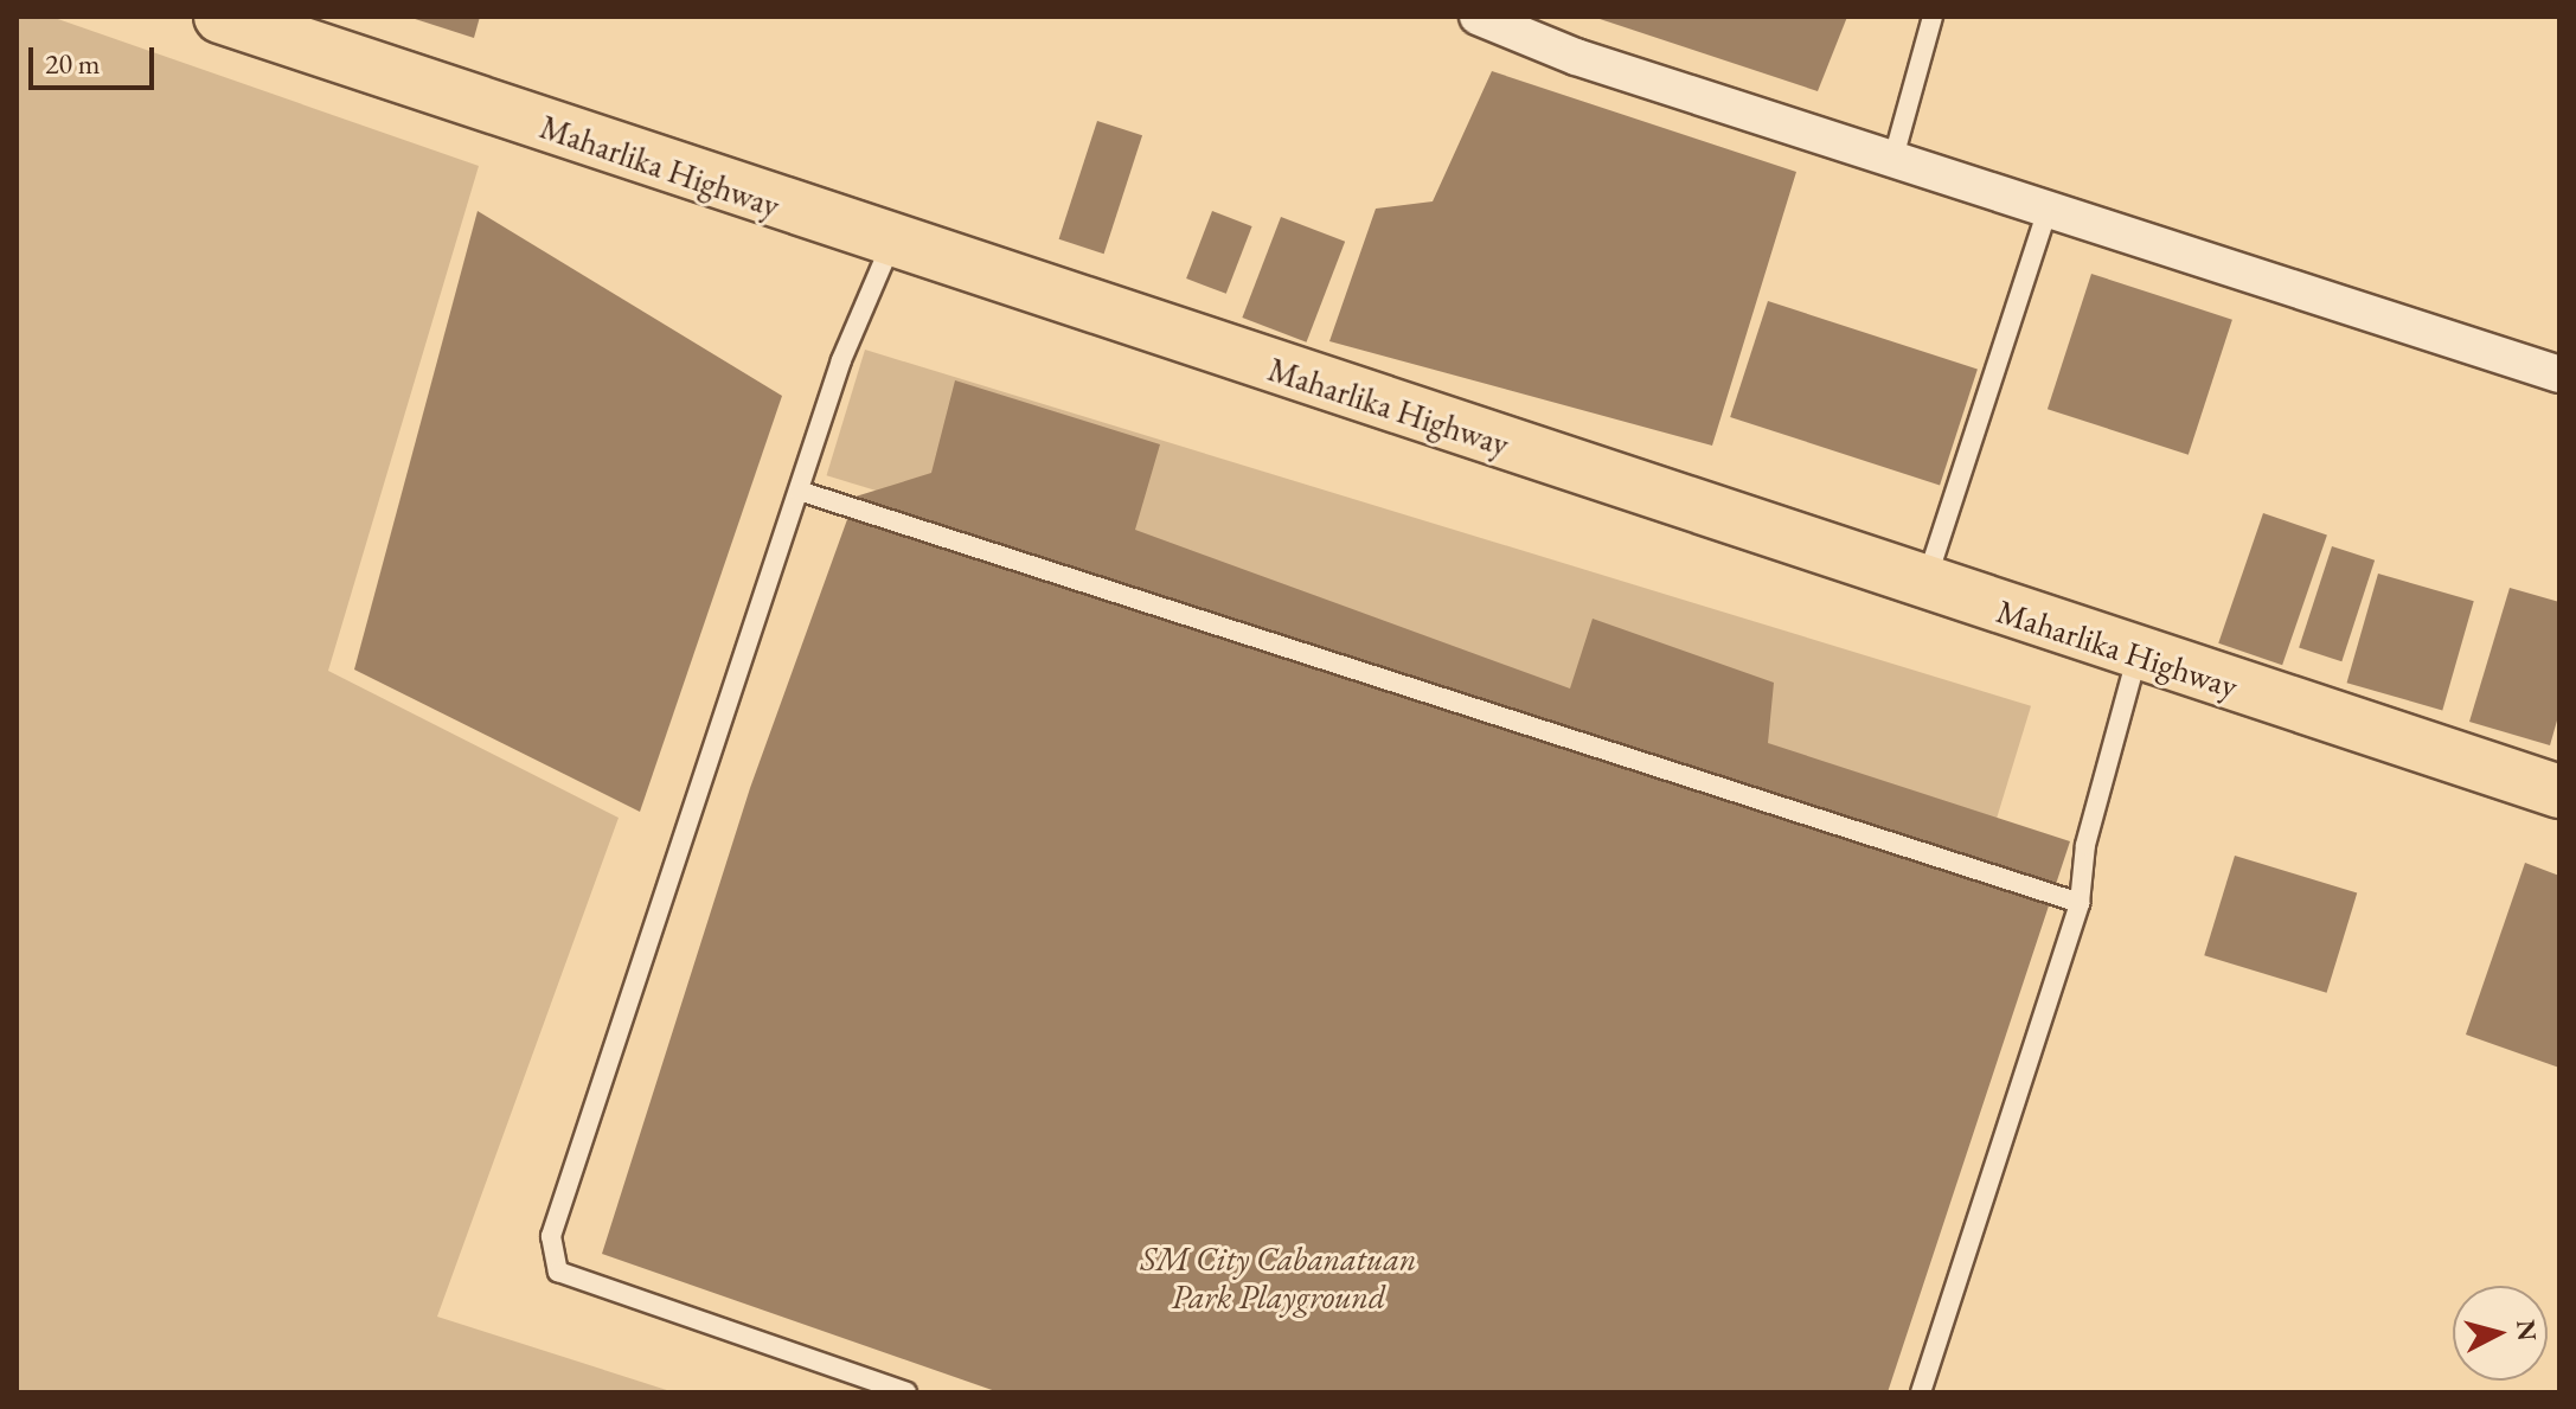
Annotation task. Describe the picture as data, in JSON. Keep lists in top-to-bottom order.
{
  "streets": {
    "main road": ["Maharlika Highway"]
  },
  "parks": ["SM City Cabanatuan Park Playground"],
  "scale_bar": "20 m",
  "north": "right"
}
